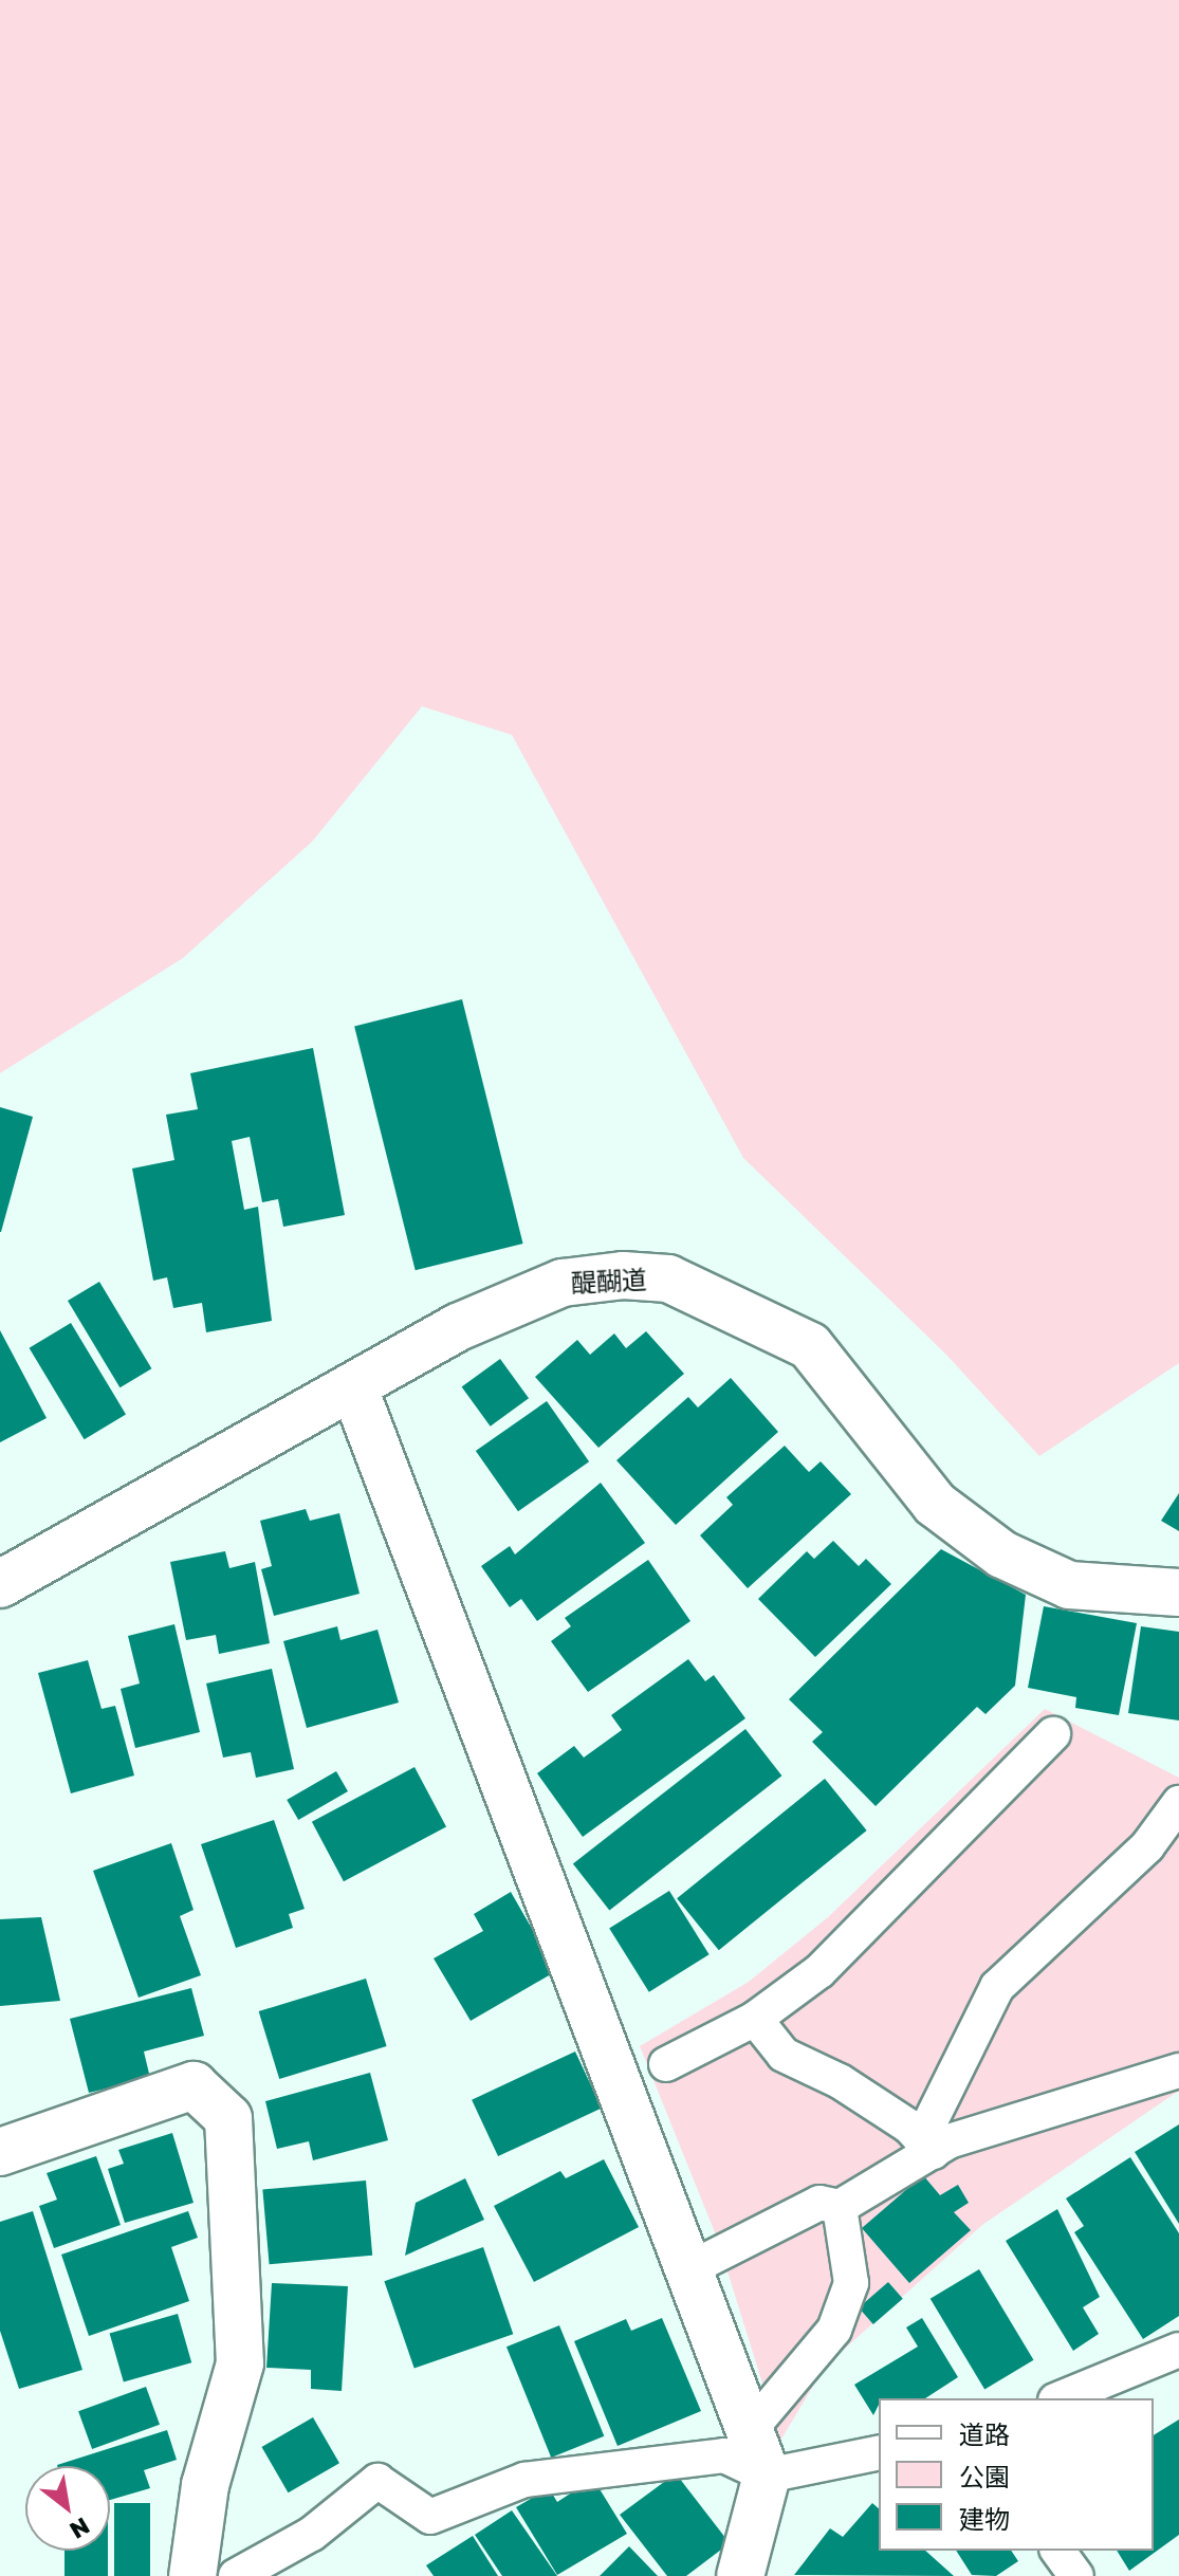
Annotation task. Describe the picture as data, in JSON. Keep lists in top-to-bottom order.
{
  "streets": {
    "street": ["醍醐道"]
  },
  "legend": ["道路", "公園", "建物"],
  "north": "bottom right"
}
